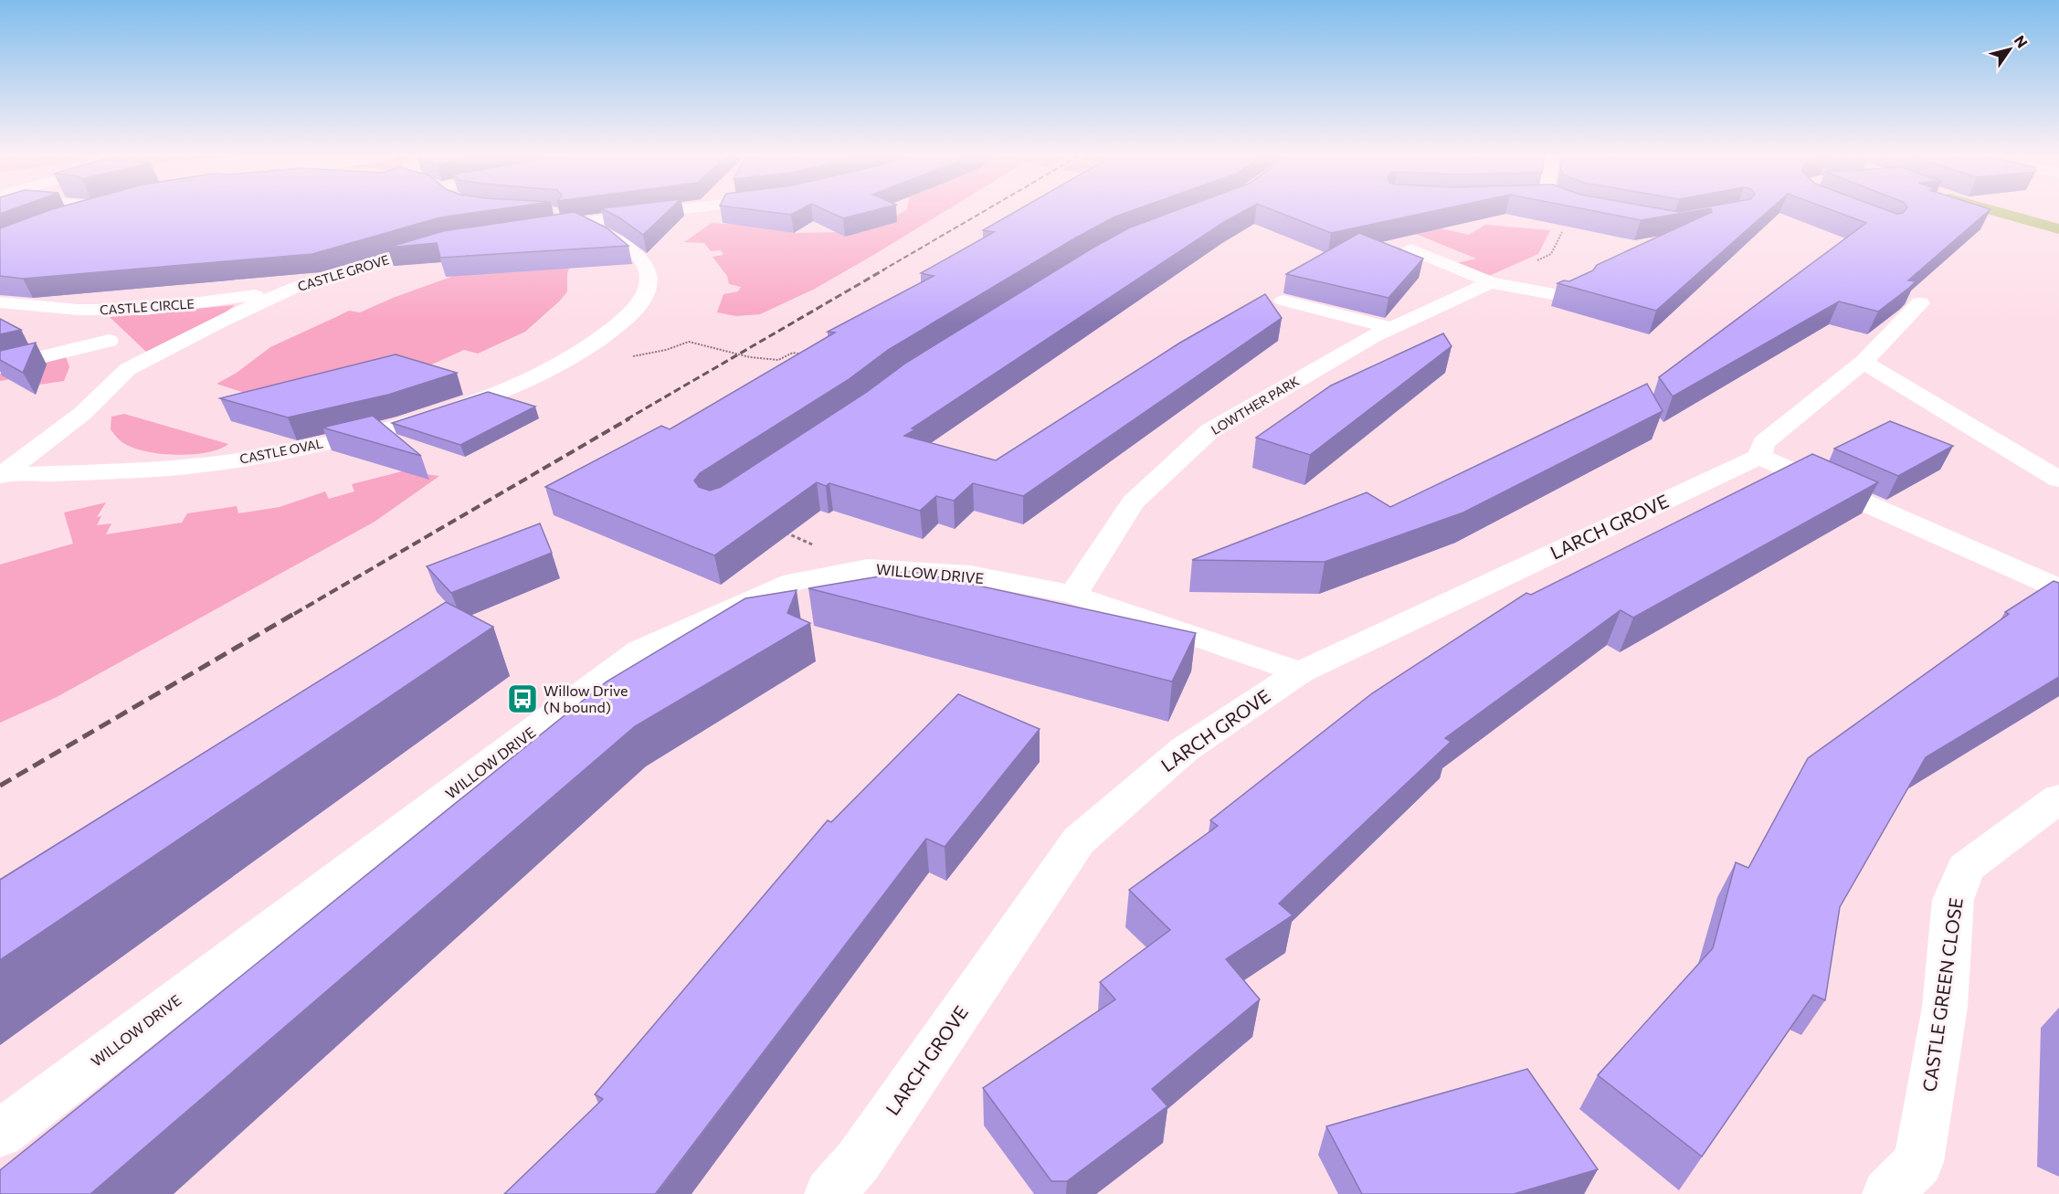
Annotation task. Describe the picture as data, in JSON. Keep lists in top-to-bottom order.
{
  "streets": {
    "street": [
      "CASTLE GROVE",
      "CASTLE CIRCLE",
      "LOWTHER PARK",
      "CASTLE OVAL",
      "LARCH GROVE",
      "WILLOW DRIVE",
      "CASTLE GREEN CLOSE"
    ]
  },
  "crossings": [
    ["CASTLE GROVE", "CASTLE CIRCLE"],
    ["CASTLE GROVE", "CASTLE OVAL"],
    ["LOWTHER PARK", "WILLOW DRIVE"],
    ["LARCH GROVE", "WILLOW DRIVE"]
  ],
  "places": {
    "bus stop": ["Willow Drive (N bound)"]
  },
  "north": "top right"
}
